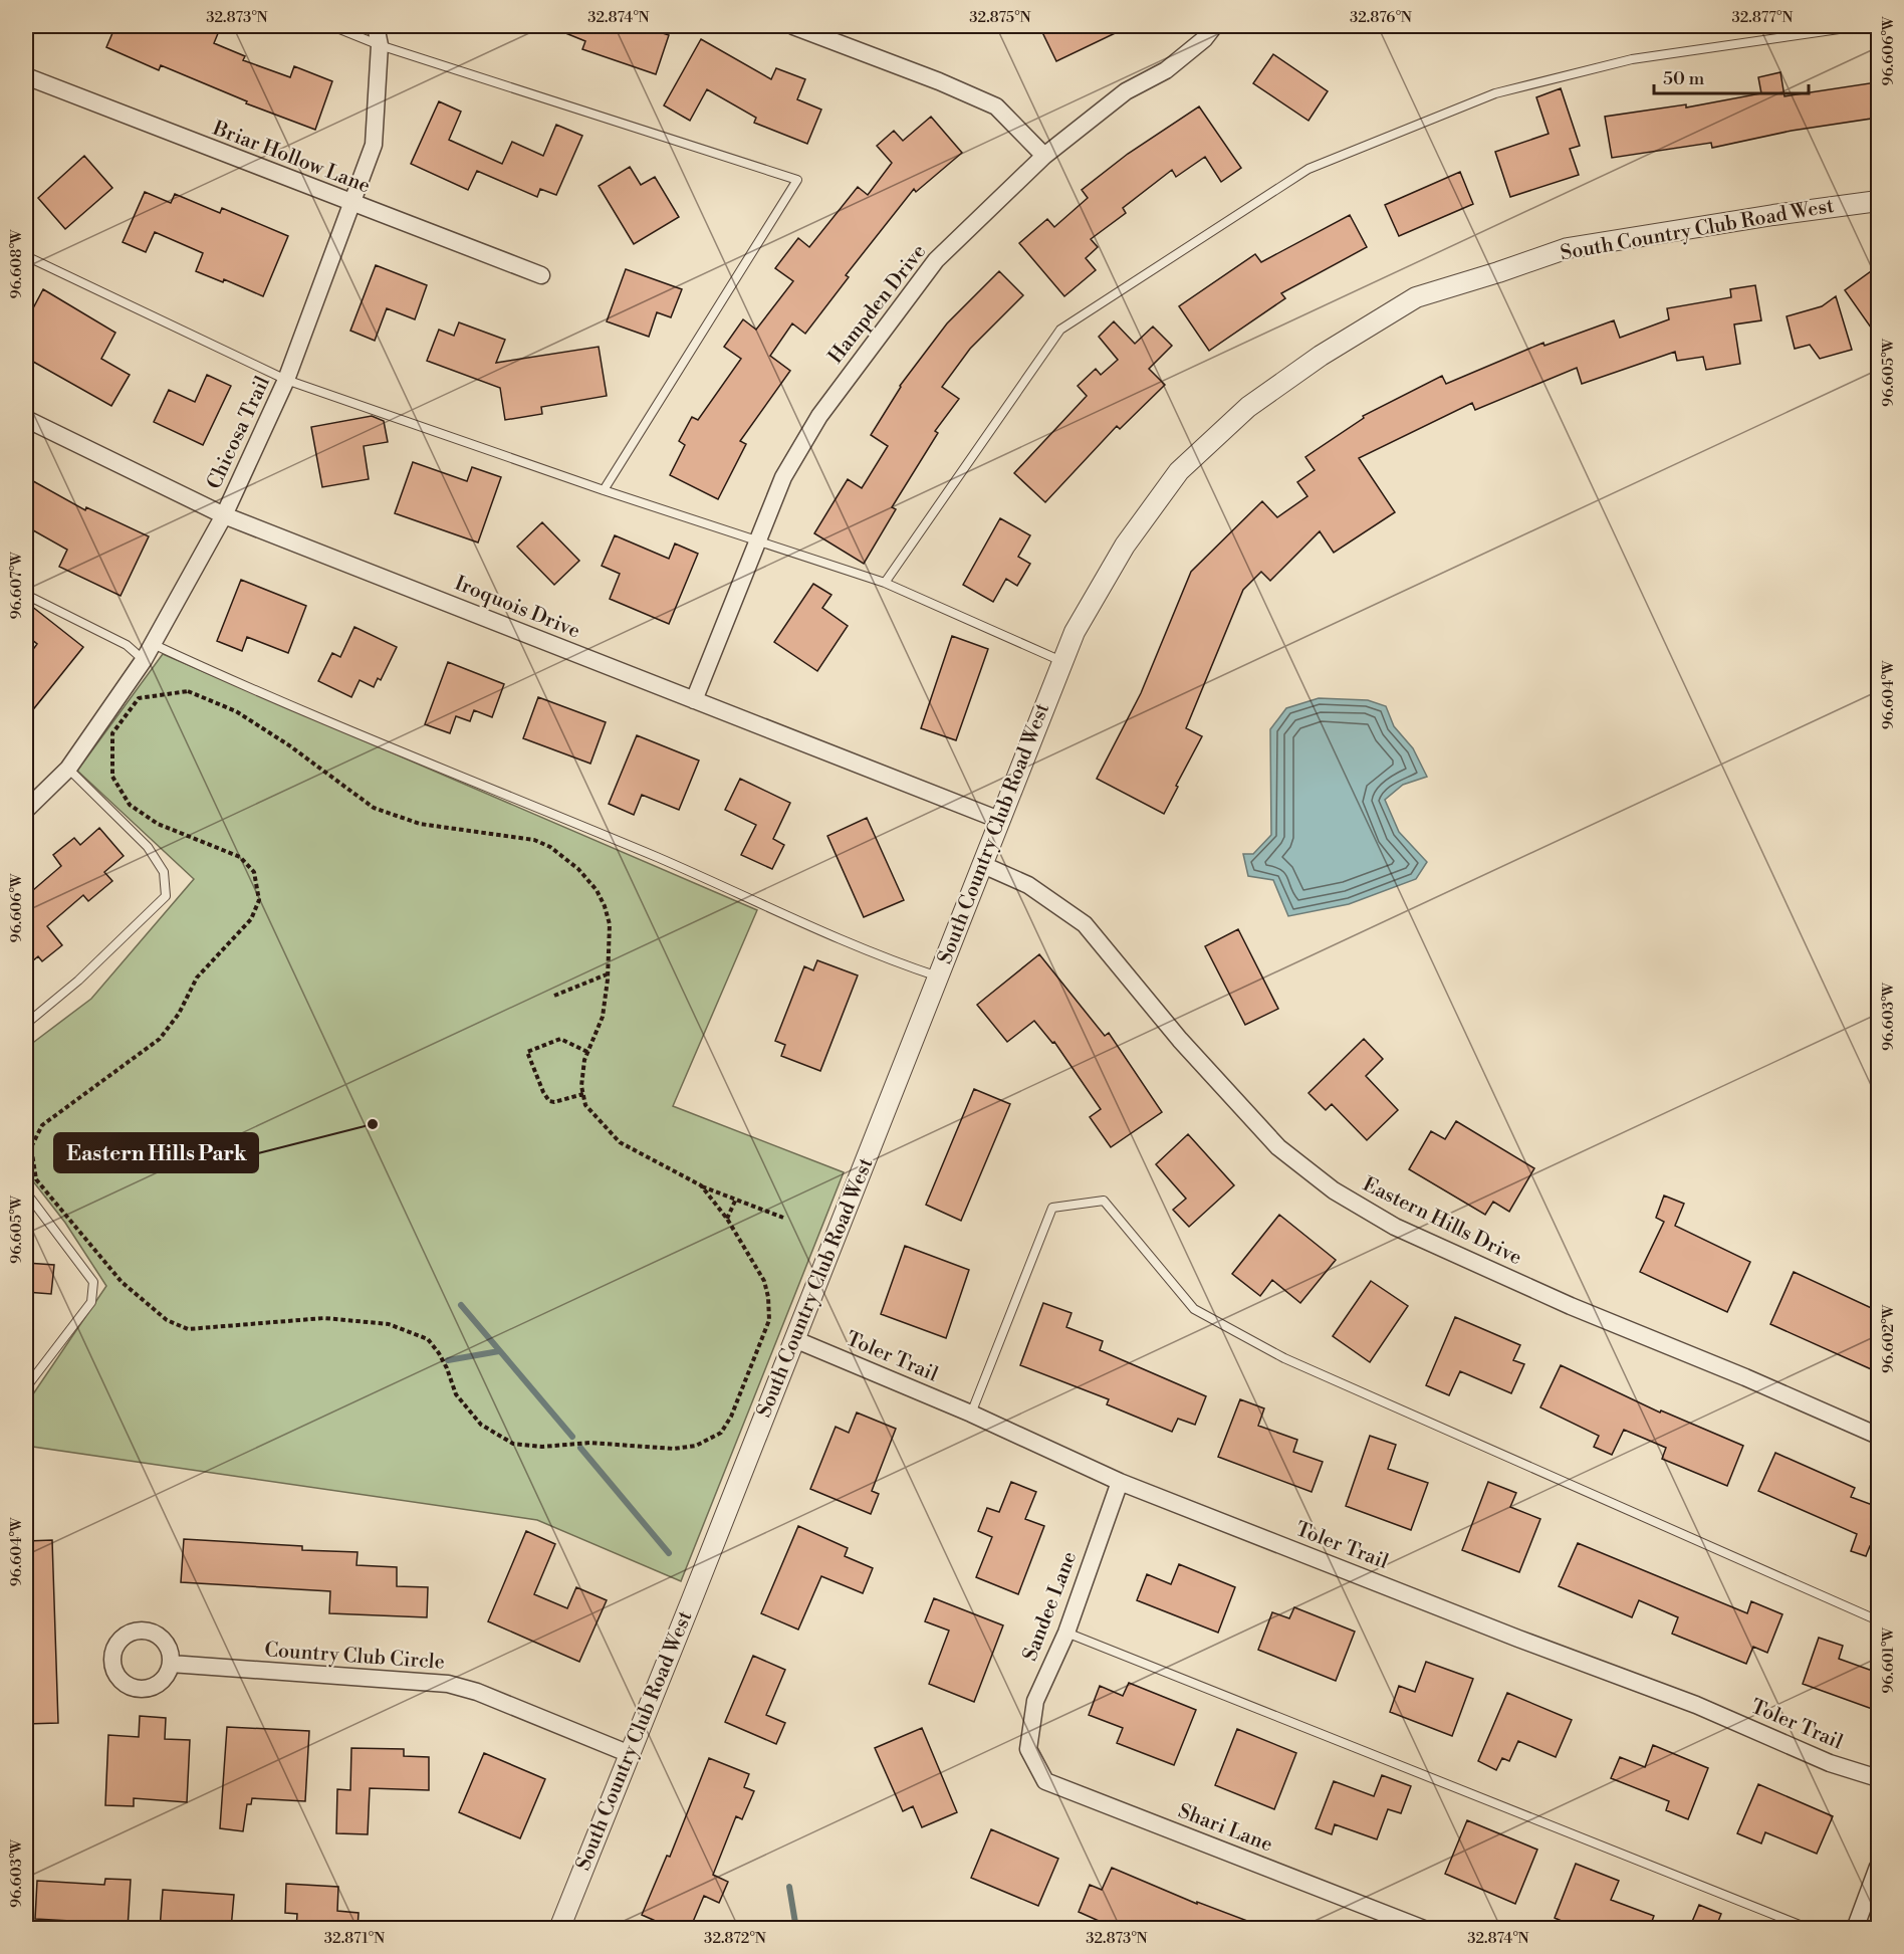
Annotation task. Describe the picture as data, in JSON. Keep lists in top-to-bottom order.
{
  "streets": {
    "street": [
      "Briar Hollow Lane",
      "South Country Club Road West",
      "Hampden Drive",
      "Chicosa Trail",
      "Iroquois Drive",
      "Eastern Hills Drive",
      "Toler Trail",
      "Sandee Lane",
      "Country Club Circle",
      "Shari Lane"
    ]
  },
  "crossings": [
    ["Briar Hollow Lane", "Chicosa Trail"],
    ["South Country Club Road West", "Iroquois Drive"],
    ["South Country Club Road West", "Eastern Hills Drive"],
    ["South Country Club Road West", "Toler Trail"],
    ["South Country Club Road West", "Country Club Circle"],
    ["Hampden Drive", "Iroquois Drive"],
    ["Chicosa Trail", "Iroquois Drive"],
    ["Toler Trail", "Sandee Lane"],
    ["Sandee Lane", "Shari Lane"]
  ],
  "places": ["Eastern Hills Park"],
  "scale_bar": "50 m",
  "coordinates": [
    "32.873°N",
    "32.874°N",
    "32.875°N",
    "32.876°N",
    "32.877°N",
    "96.606°W",
    "96.608°W",
    "96.605°W",
    "96.607°W",
    "96.604°W",
    "96.603°W",
    "96.602°W",
    "96.601°W",
    "32.871°N",
    "32.872°N"
  ]
}
